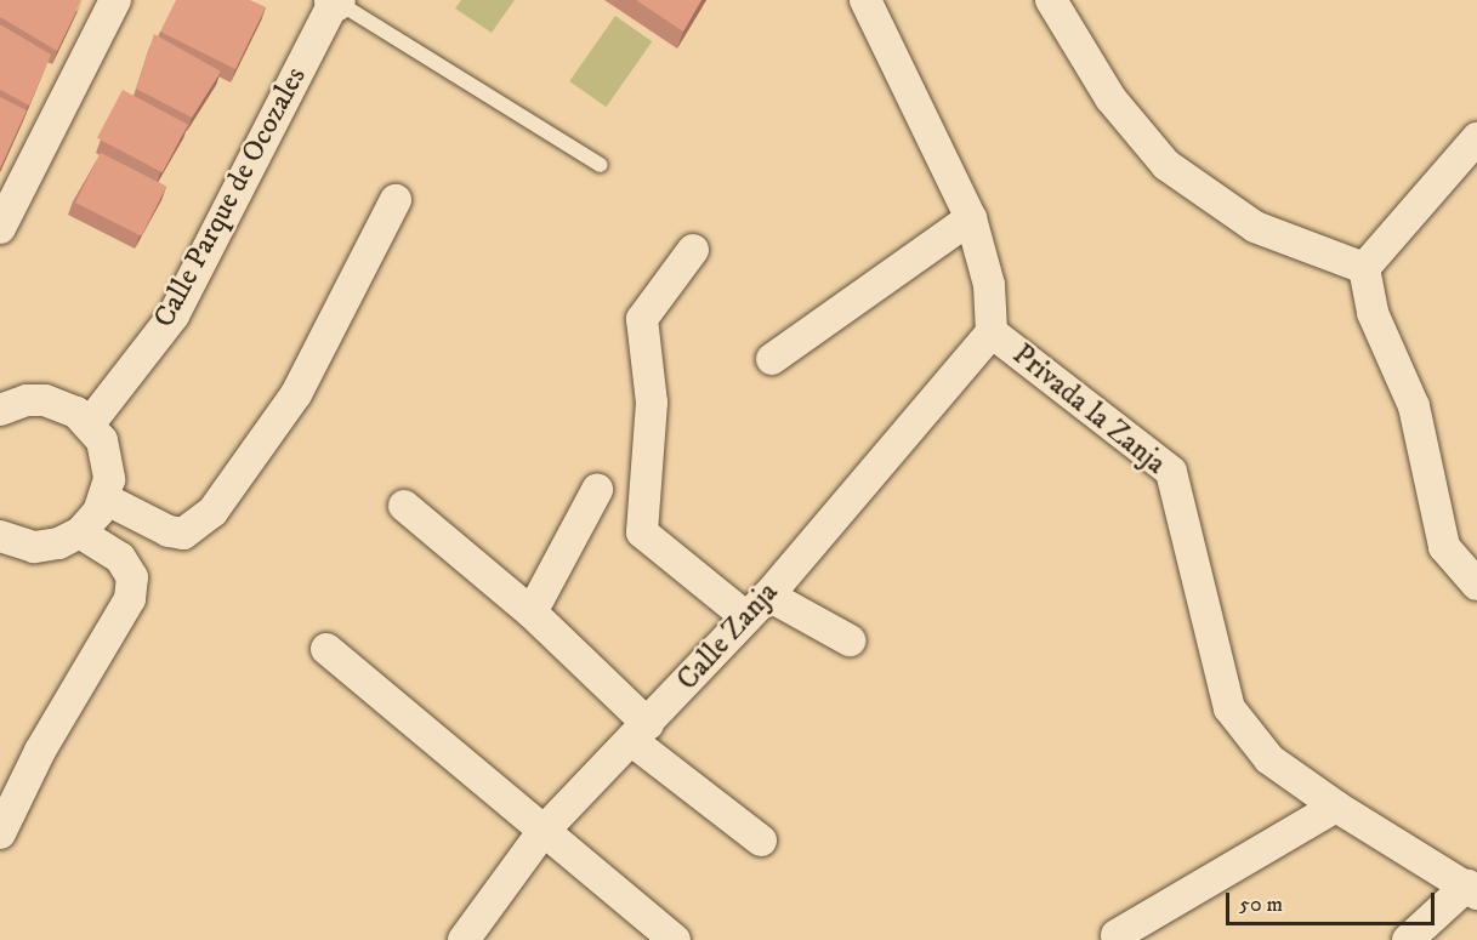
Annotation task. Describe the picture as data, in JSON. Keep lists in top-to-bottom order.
{
  "streets": {
    "street": ["Calle Parque de Ocozales", "Privada la Zanja", "Calle Zanja"]
  },
  "crossings": [
    ["Privada la Zanja", "Calle Zanja"]
  ],
  "scale_bar": "50 m"
}
